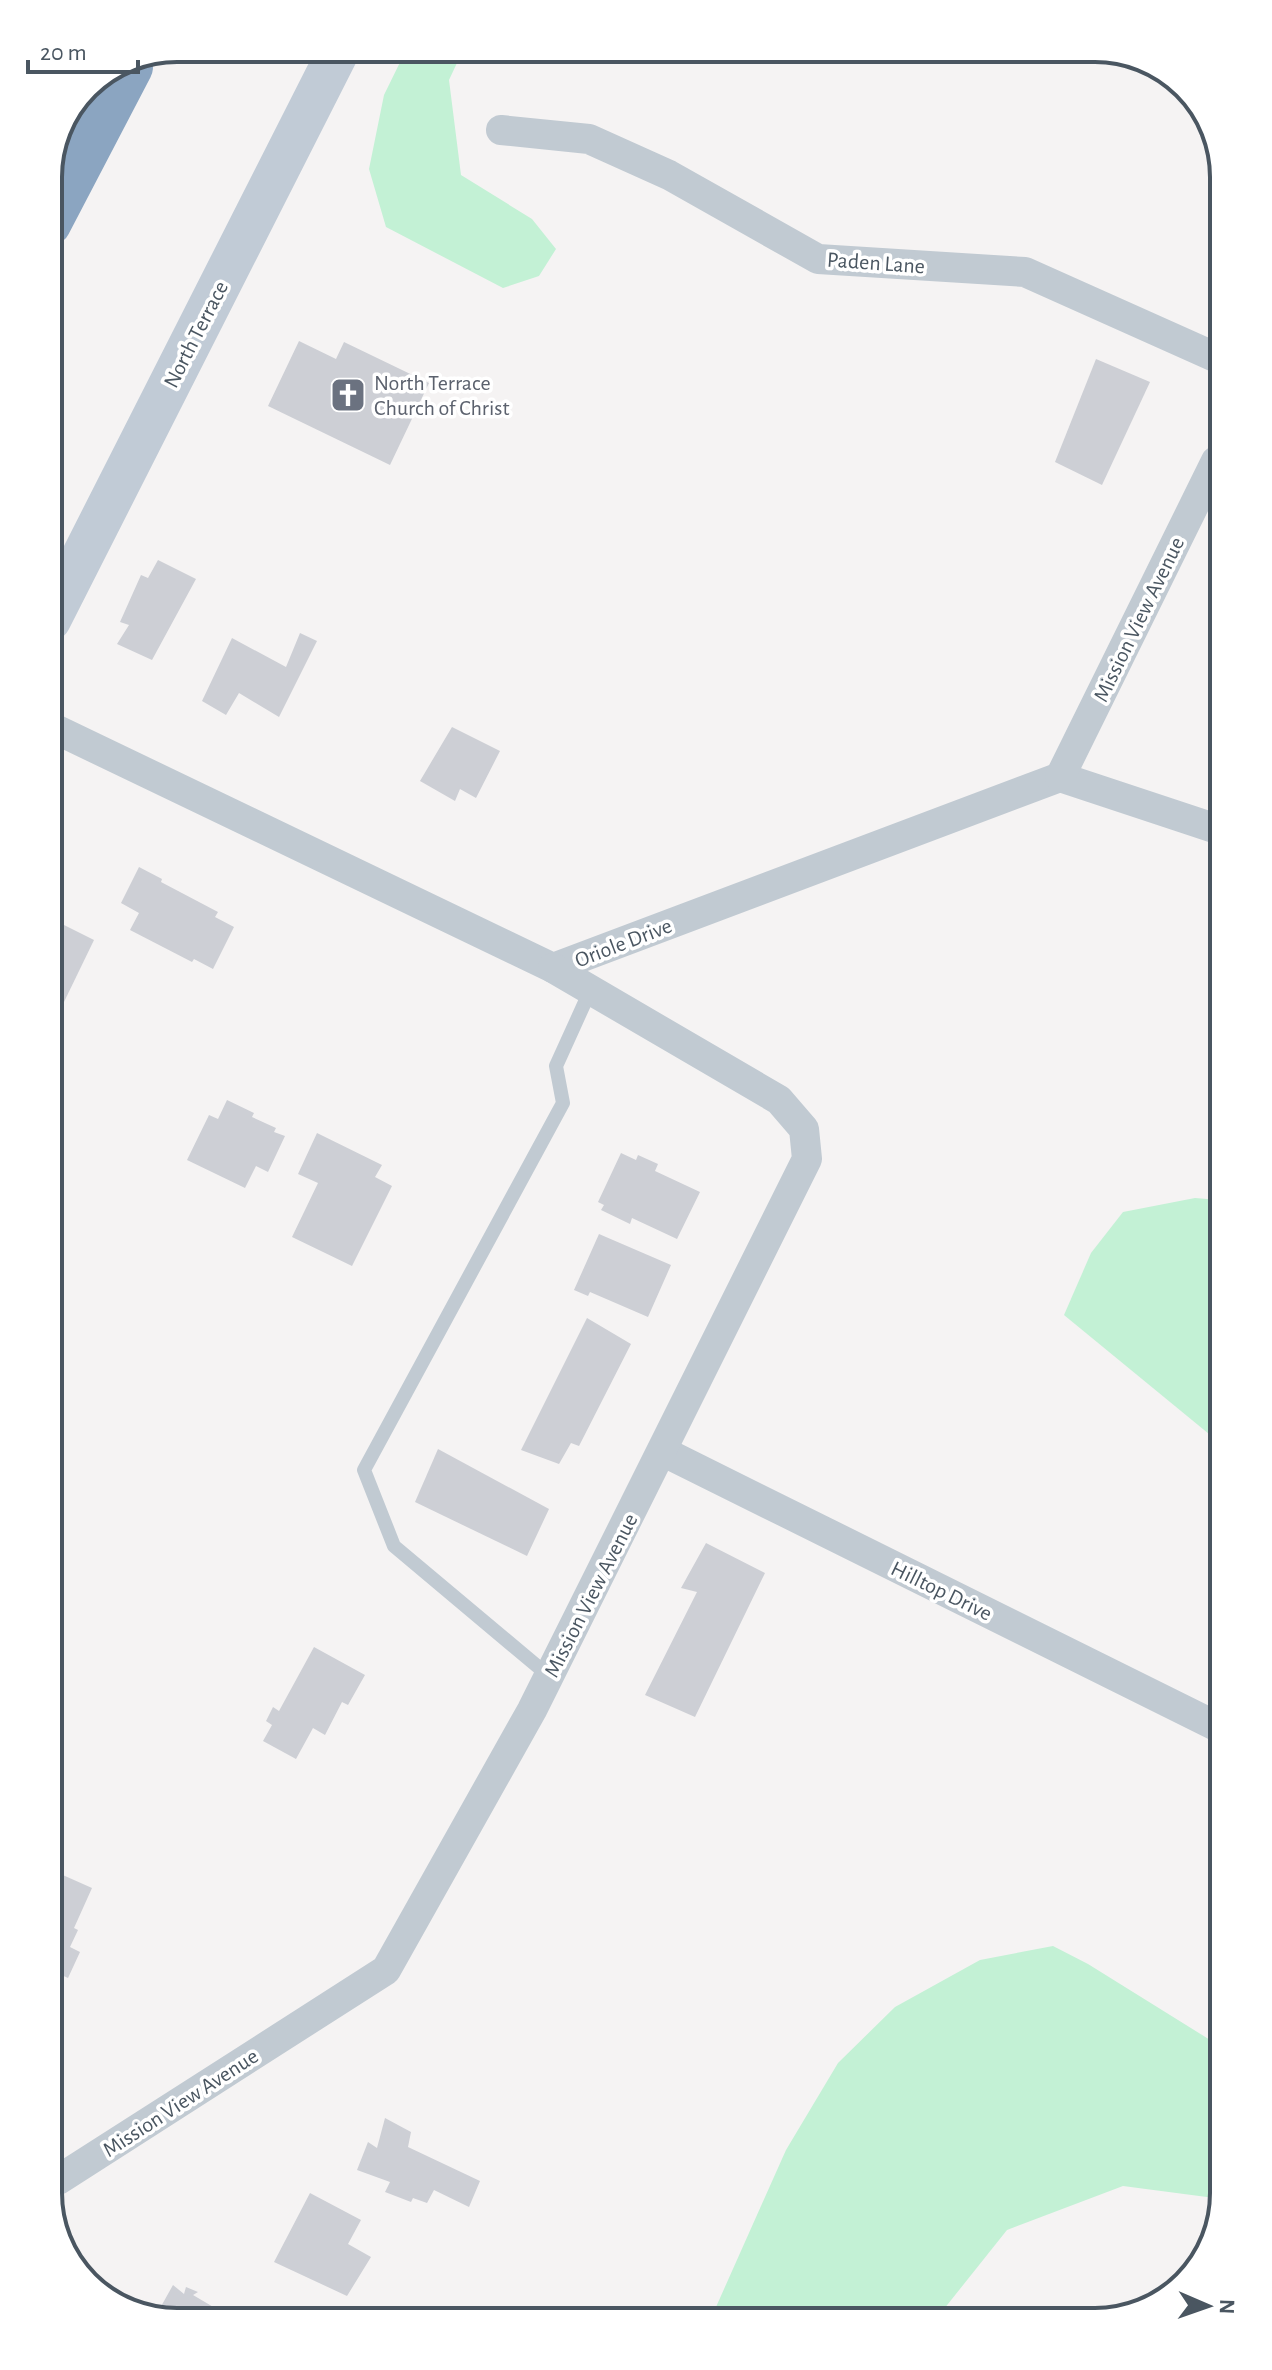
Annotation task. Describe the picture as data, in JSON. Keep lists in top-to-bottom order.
{
  "streets": {
    "street": [
      "Paden Lane",
      "North Terrace",
      "Mission View Avenue",
      "Oriole Drive",
      "Hilltop Drive"
    ]
  },
  "crossings": [
    ["Mission View Avenue", "Oriole Drive"],
    ["Mission View Avenue", "Hilltop Drive"]
  ],
  "places": {
    "church": ["North Terrace Church of Christ"]
  },
  "scale_bar": "20 m",
  "north": "right"
}
